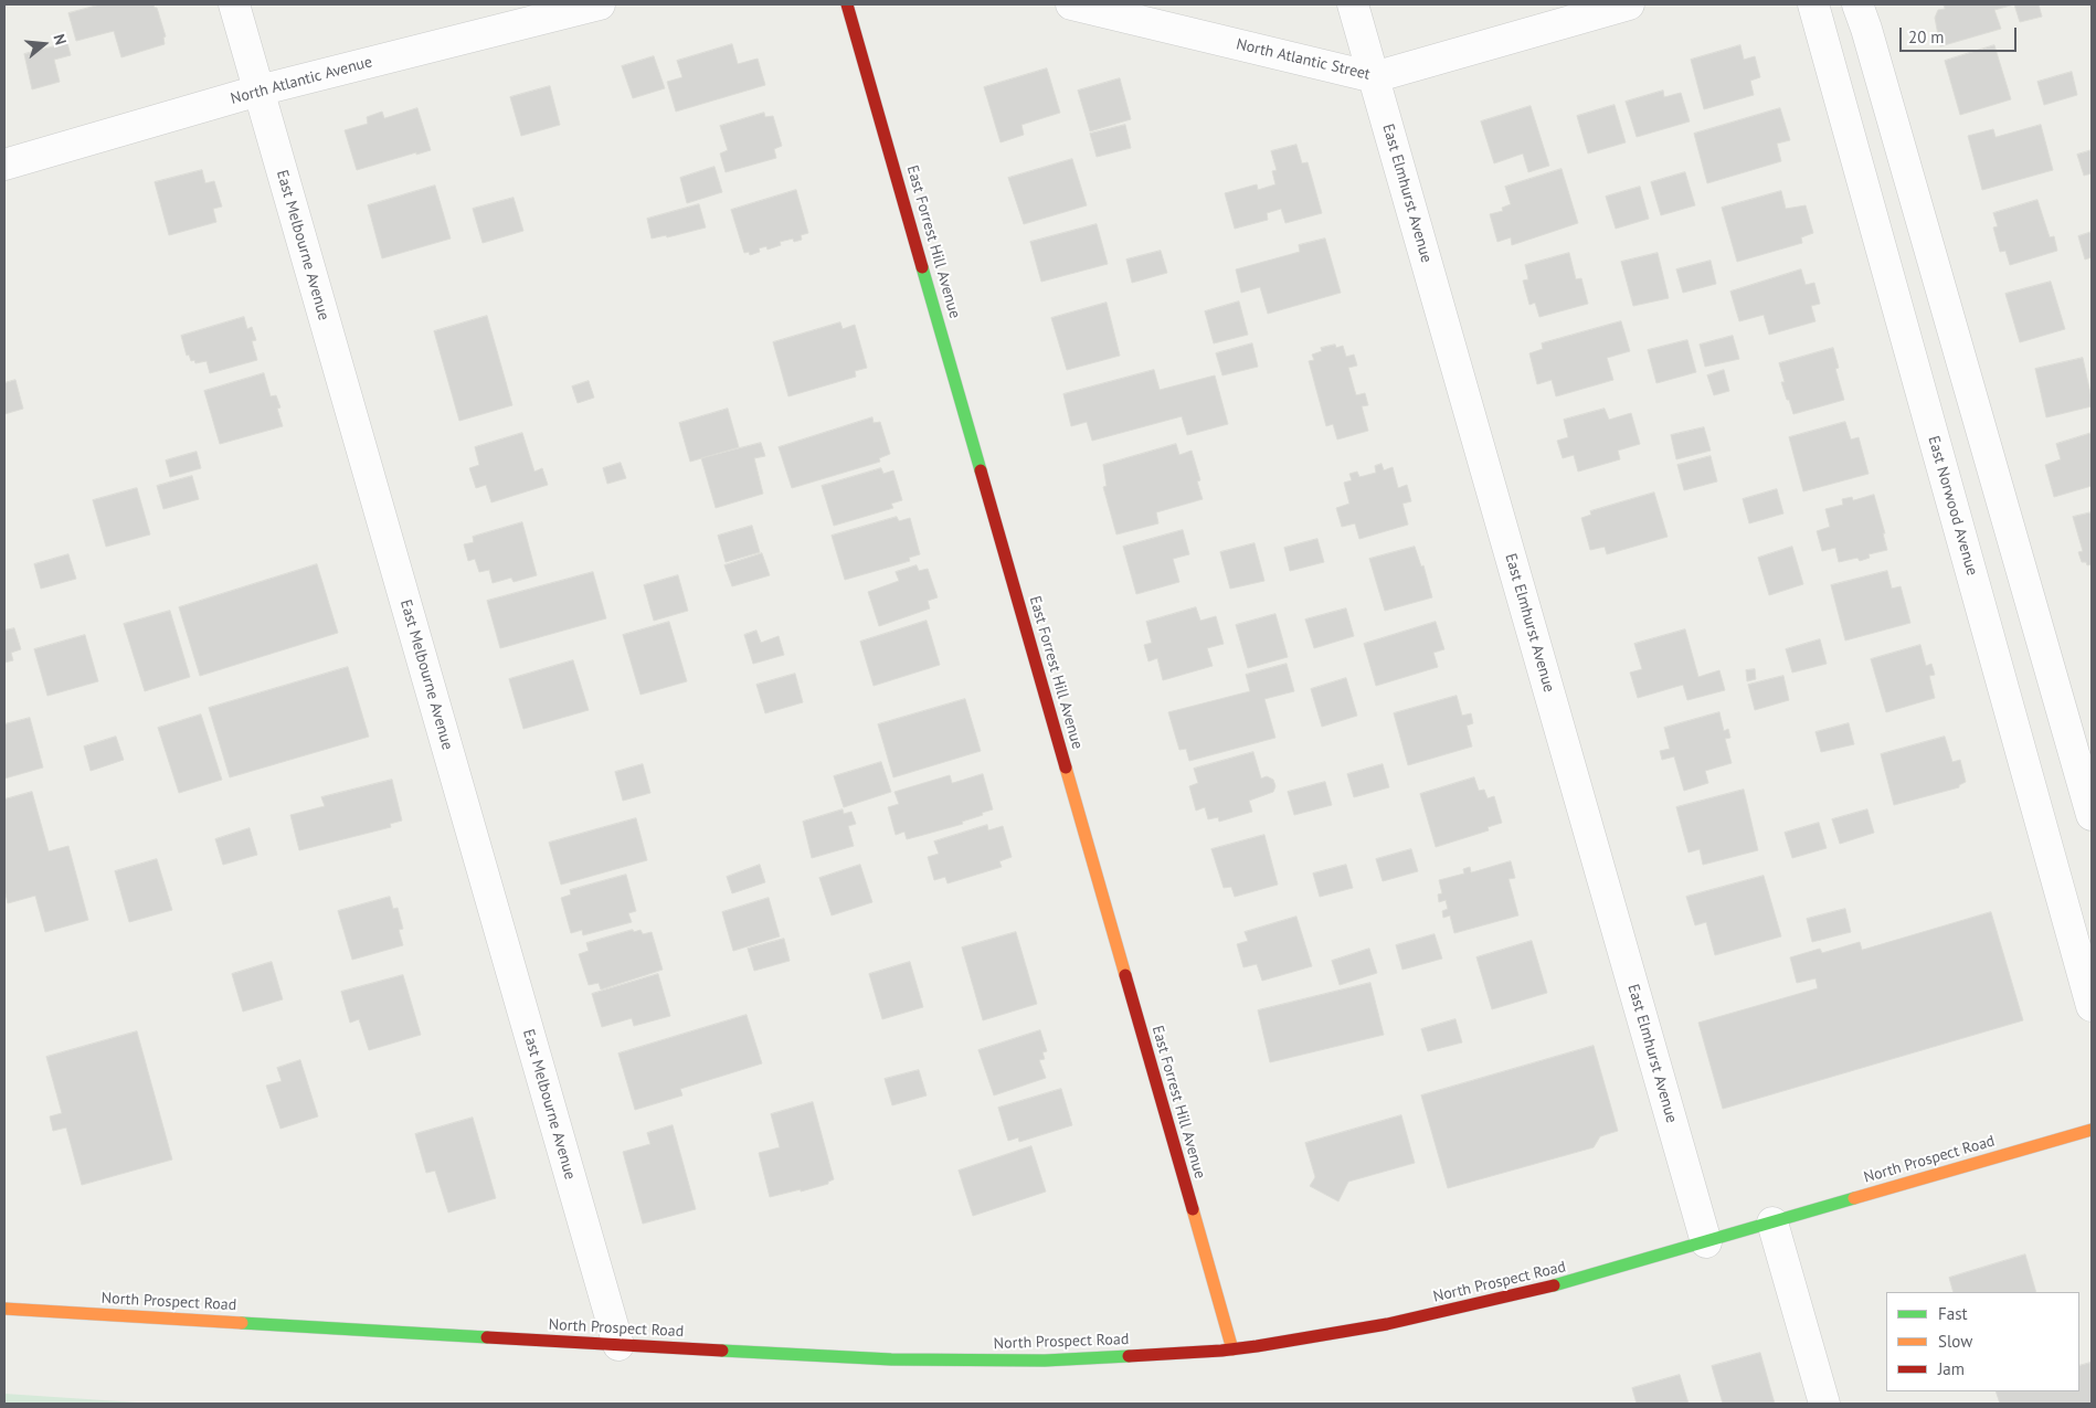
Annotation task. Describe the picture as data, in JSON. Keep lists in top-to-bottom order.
{
  "streets": {
    "main road": ["East Forrest Hill Avenue", "North Prospect Road"],
    "street": [
      "North Atlantic Street",
      "North Atlantic Avenue",
      "East Elmhurst Avenue",
      "East Melbourne Avenue",
      "East Norwood Avenue"
    ]
  },
  "crossings": [
    ["North Atlantic Street", "East Elmhurst Avenue"],
    ["North Atlantic Avenue", "East Melbourne Avenue"],
    ["East Elmhurst Avenue", "North Prospect Road"],
    ["East Forrest Hill Avenue", "North Prospect Road"],
    ["East Melbourne Avenue", "North Prospect Road"]
  ],
  "legend": ["Fast", "Slow", "Jam"],
  "scale_bar": "20 m",
  "north": "right"
}
